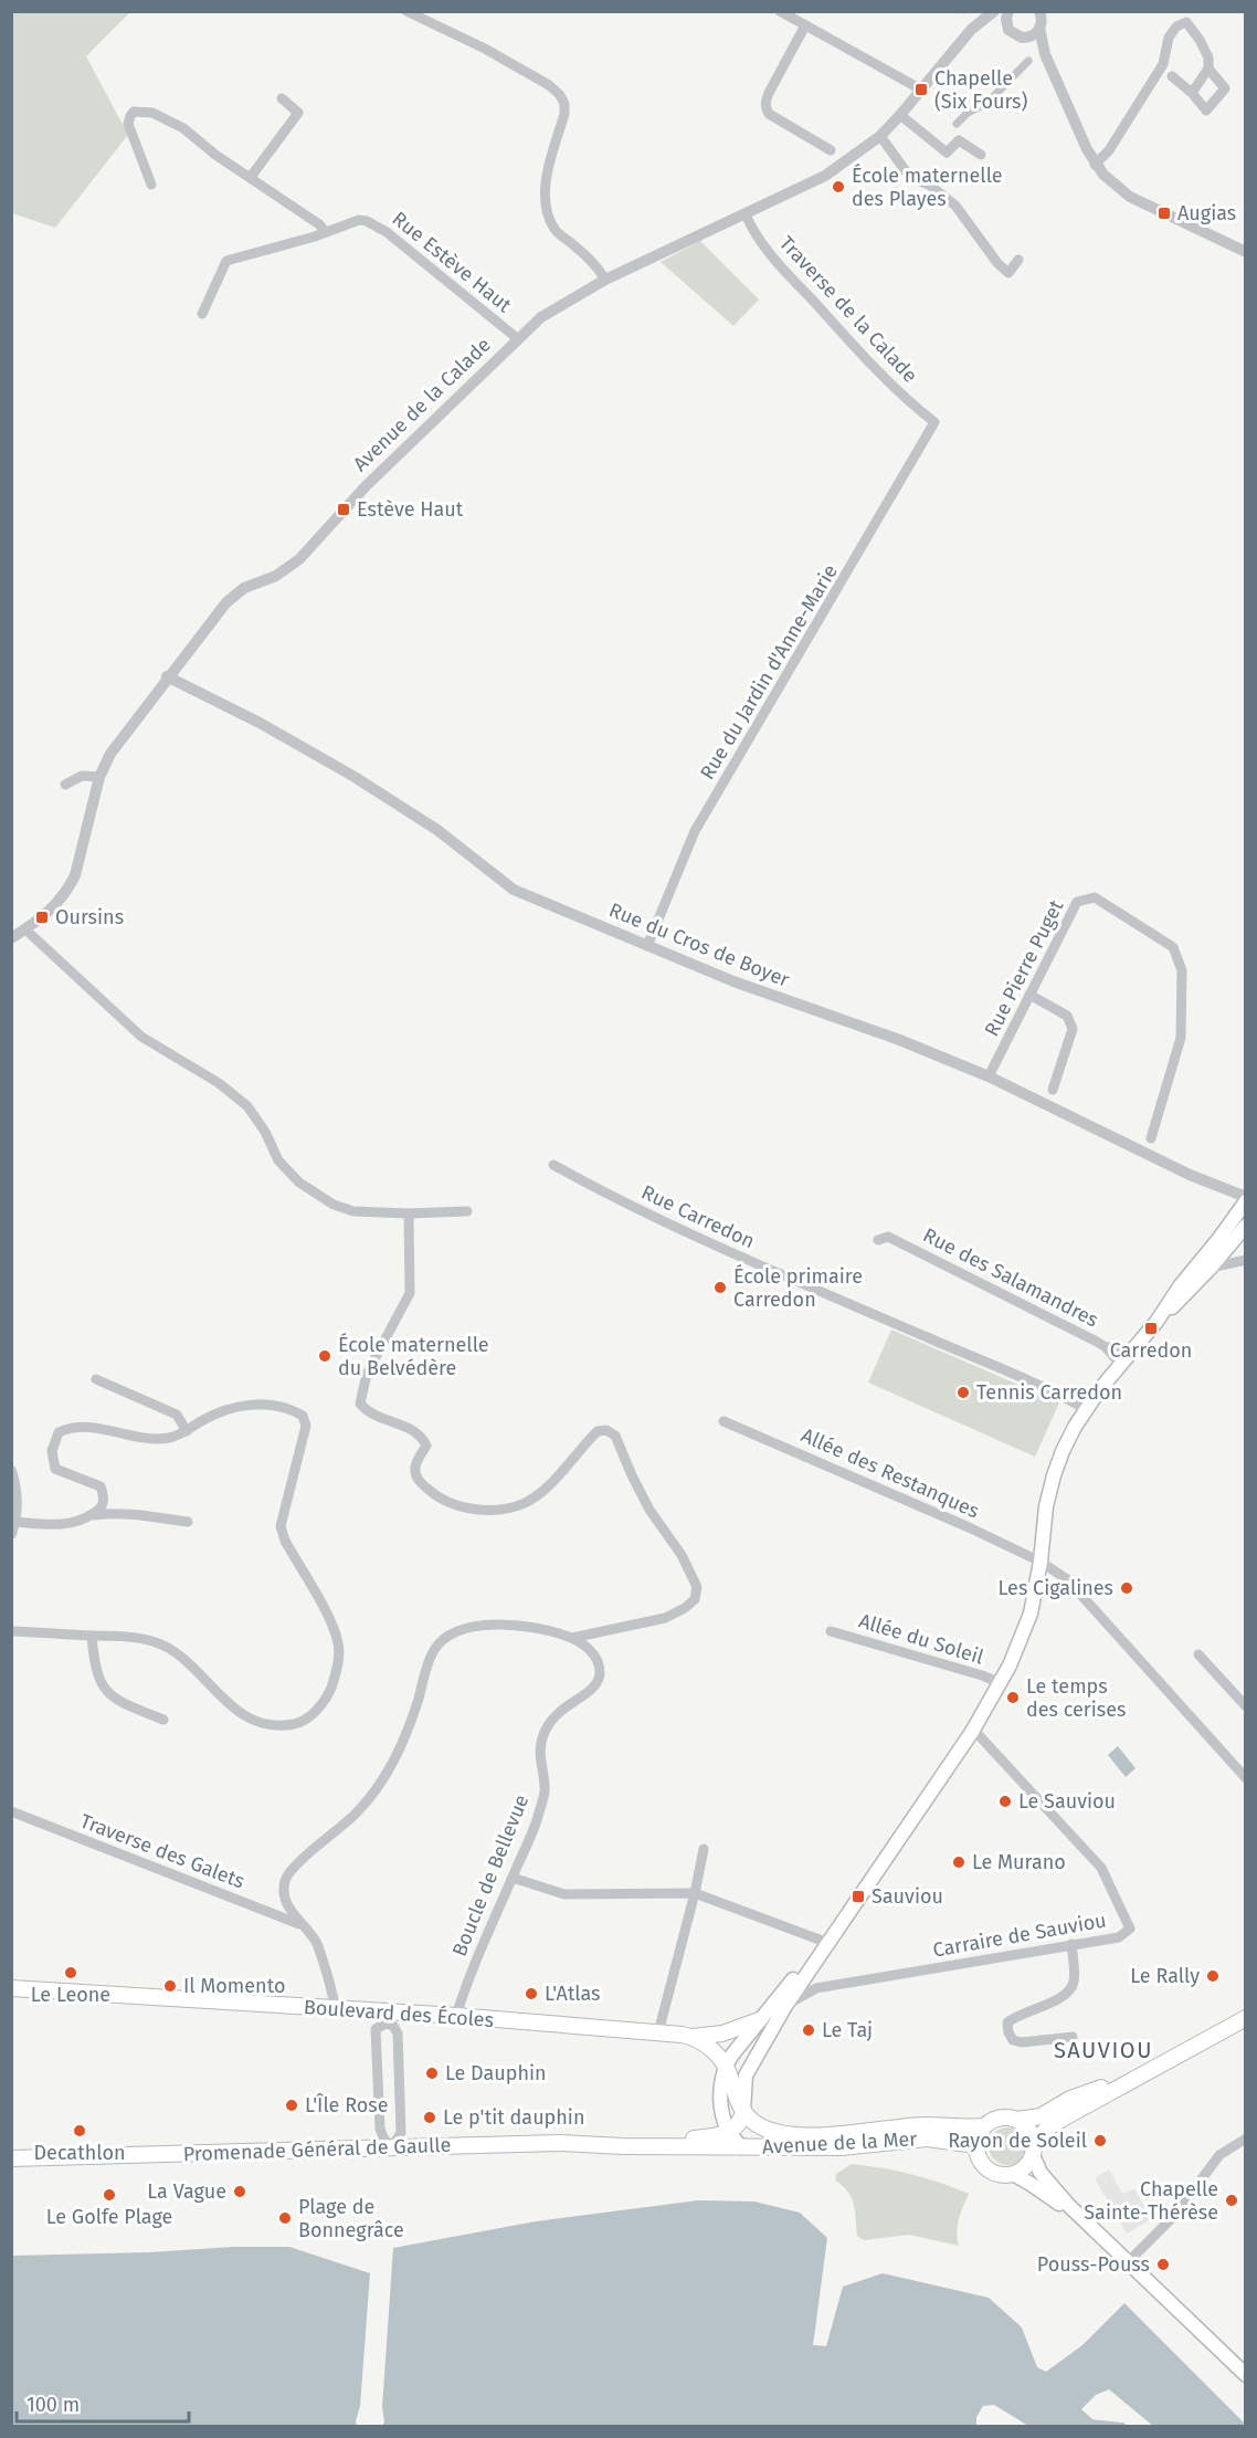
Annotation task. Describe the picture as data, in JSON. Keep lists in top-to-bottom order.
{
  "streets": {
    "main road": ["Boulevard des Écoles", "Avenue de la Mer", "Promenade Général de Gaulle"],
    "street": [
      "Rue Estève Haut",
      "Traverse de la Calade",
      "Avenue de la Calade",
      "Rue du Jardin d'Anne-Marie",
      "Rue du Cros de Boyer",
      "Rue Pierre Puget",
      "Rue Carredon",
      "Rue des Salamandres",
      "Allée des Restanques",
      "Allée du Soleil",
      "Traverse des Galets",
      "Boucle de Bellevue",
      "Carraire de Sauviou"
    ]
  },
  "crossings": [
    ["Rue Estève Haut", "Avenue de la Calade"],
    ["Traverse de la Calade", "Avenue de la Calade"],
    ["Traverse de la Calade", "Rue du Jardin d'Anne-Marie"],
    ["Avenue de la Calade", "Rue du Cros de Boyer"],
    ["Rue du Jardin d'Anne-Marie", "Rue du Cros de Boyer"],
    ["Rue du Cros de Boyer", "Rue Pierre Puget"],
    ["Traverse des Galets", "Boucle de Bellevue"],
    ["Boucle de Bellevue", "Boulevard des Écoles"],
    ["Boulevard des Écoles", "Avenue de la Mer"],
    ["Avenue de la Mer", "Promenade Général de Gaulle"]
  ],
  "districts": ["SAUVIOU"],
  "places": {
    "transit": [
      "Chapelle (Six Fours)",
      "Augias",
      "Estève Haut",
      "Oursins",
      "Carredon",
      "Sauviou"
    ],
    "other": [
      "École maternelle des Playes",
      "École primaire Carredon",
      "École maternelle du Belvédère",
      "Tennis Carredon",
      "Les Cigalines",
      "Le temps des cerises",
      "Le Sauviou",
      "Le Murano",
      "Le Leone",
      "Le Rally",
      "Il Momento",
      "L'Atlas",
      "Le Taj",
      "Le Dauphin",
      "L'Île Rose",
      "Le p'tit dauphin",
      "Decathlon",
      "Rayon de Soleil",
      "La Vague",
      "Le Golfe Plage",
      "Chapelle Sainte-Thérèse",
      "Plage de Bonnegrâce",
      "Pouss-Pouss"
    ]
  },
  "scale_bar": "100 m"
}
